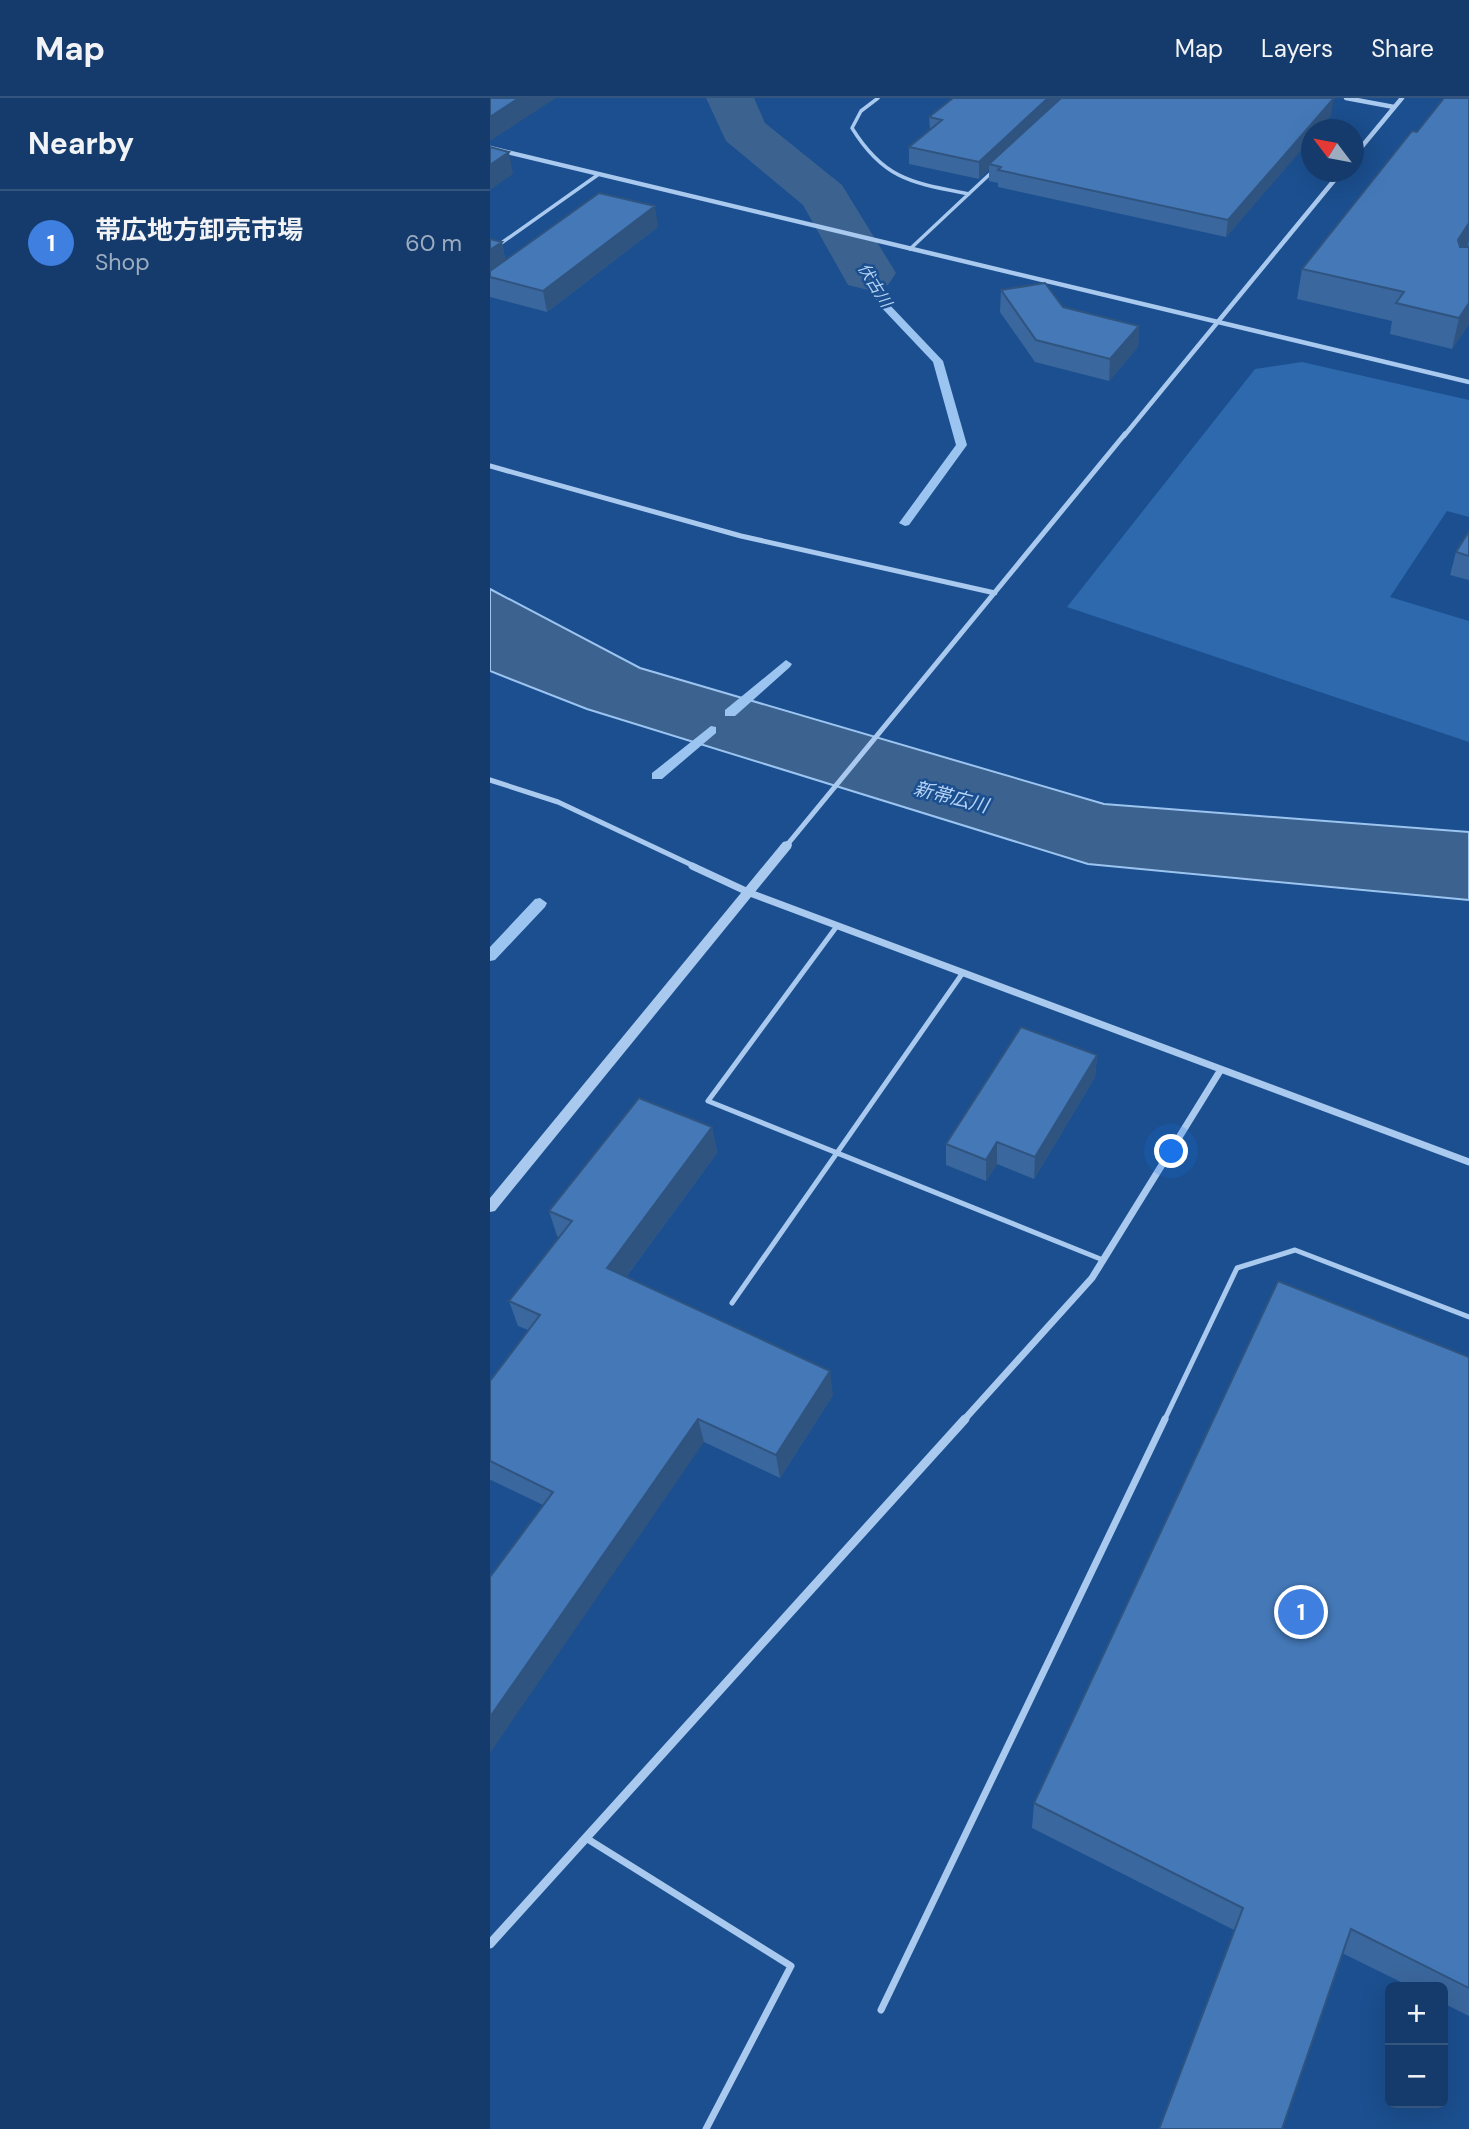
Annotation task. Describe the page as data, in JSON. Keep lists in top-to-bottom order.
{
  "water": ["伏古川", "新帯広川"],
  "north": "top left",
  "page": {
    "header": "Map",
    "nav": ["Map", "Layers", "Share"],
    "heading": "Nearby",
    "list": [
      {
        "mark": "1",
        "name": "帯広地方卸売市場",
        "note": "Shop",
        "value": "60 m"
      }
    ],
    "pins": "1",
    "map_buttons": ["+", "−"]
  }
}
